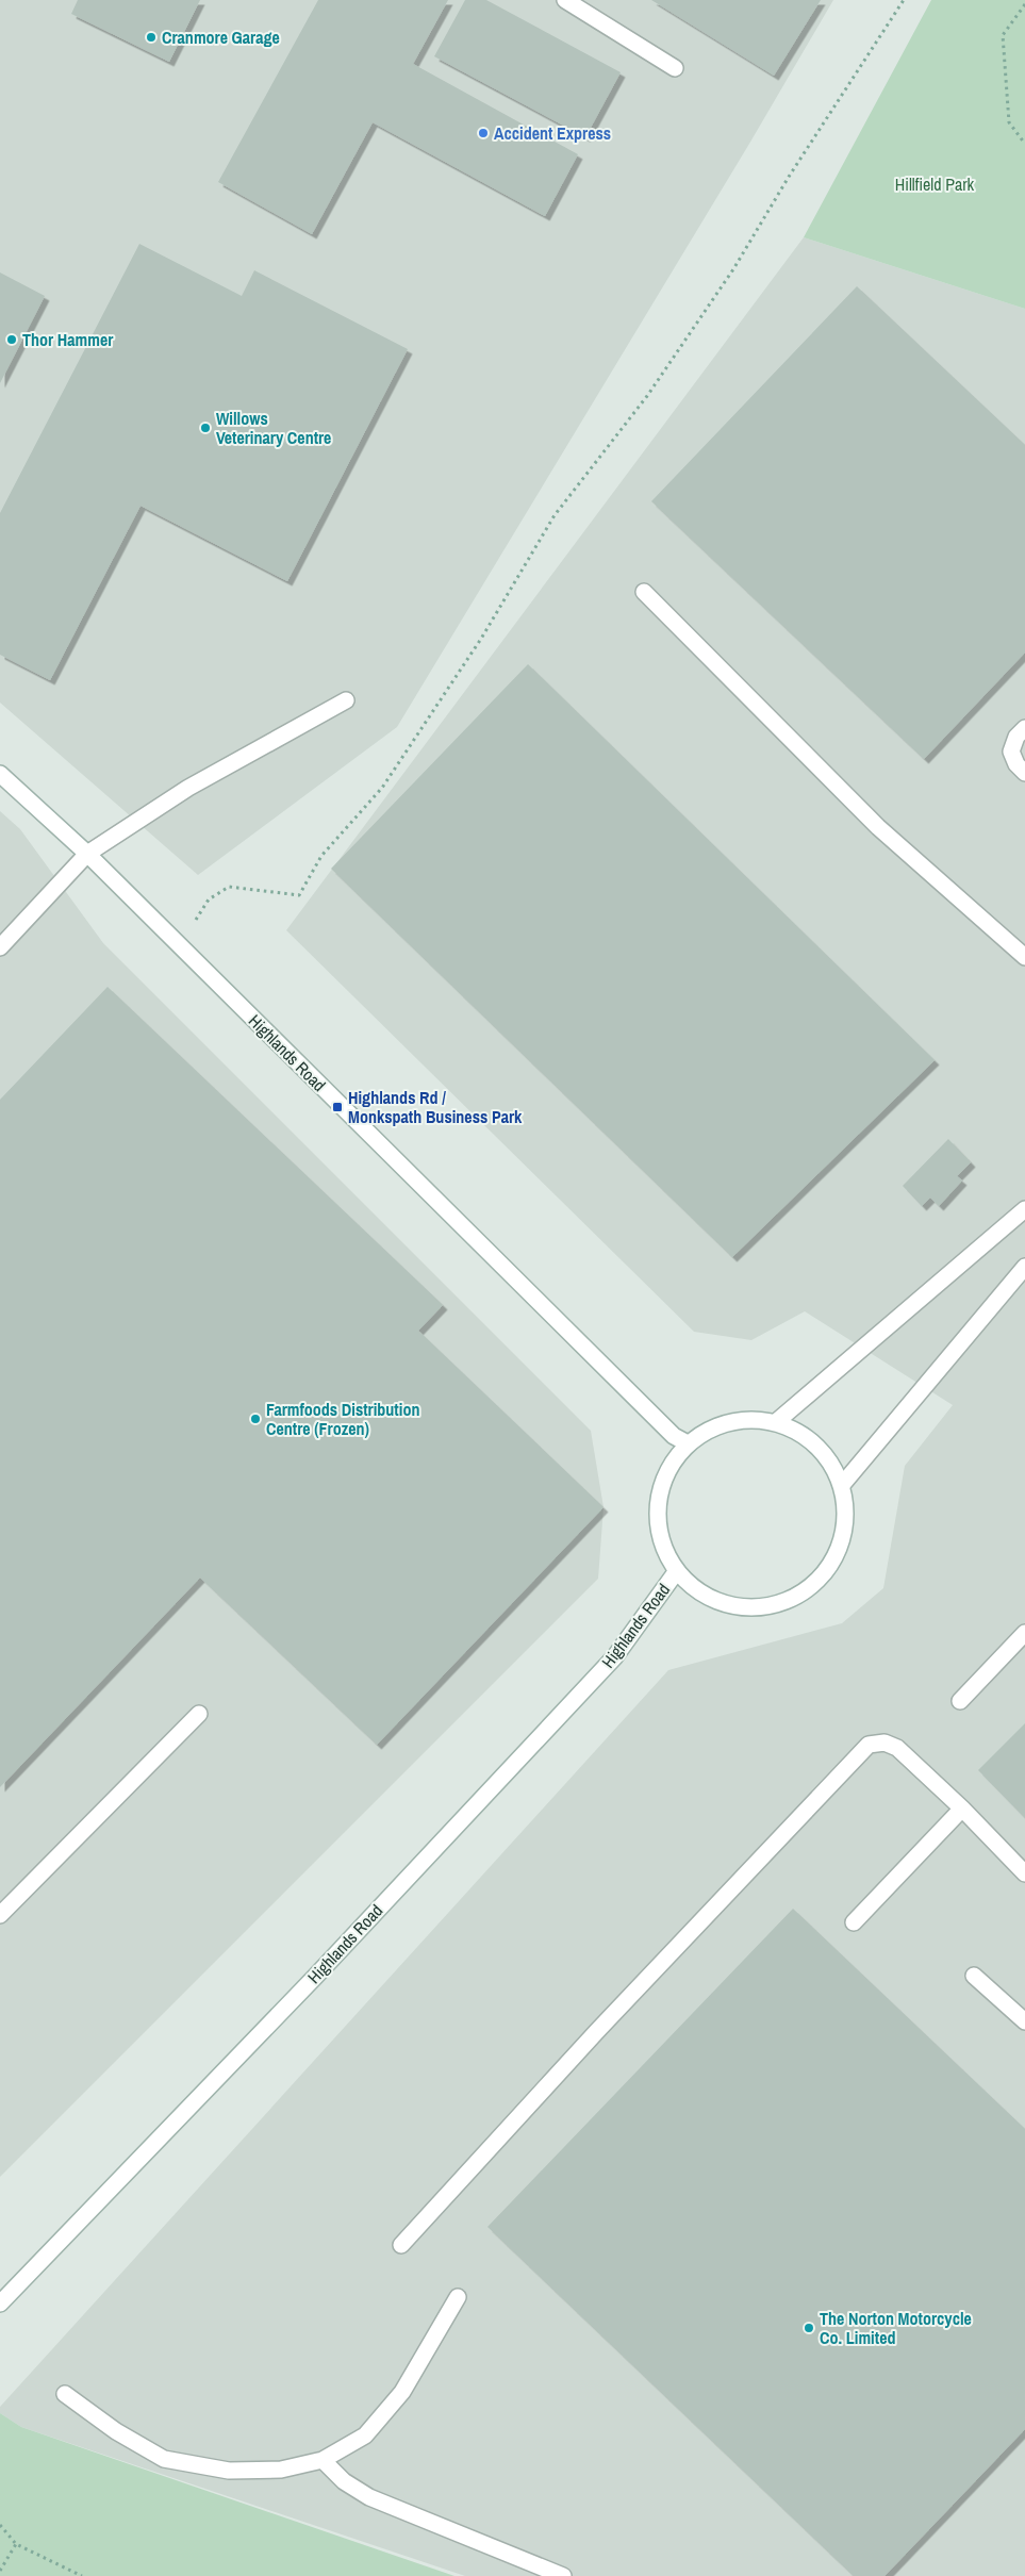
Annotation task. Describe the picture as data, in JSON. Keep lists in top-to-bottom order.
{
  "streets": {
    "street": ["Highlands Road"]
  },
  "parks": ["Hillfield Park"],
  "places": {
    "other": [
      "Cranmore Garage",
      "Accident Express",
      "Thor Hammer",
      "Willows Veterinary Centre",
      "Farmfoods Distribution Centre (Frozen)",
      "The Norton Motorcycle Co. Limited"
    ],
    "transit": ["Highlands Rd / Monkspath Business Park"]
  }
}
